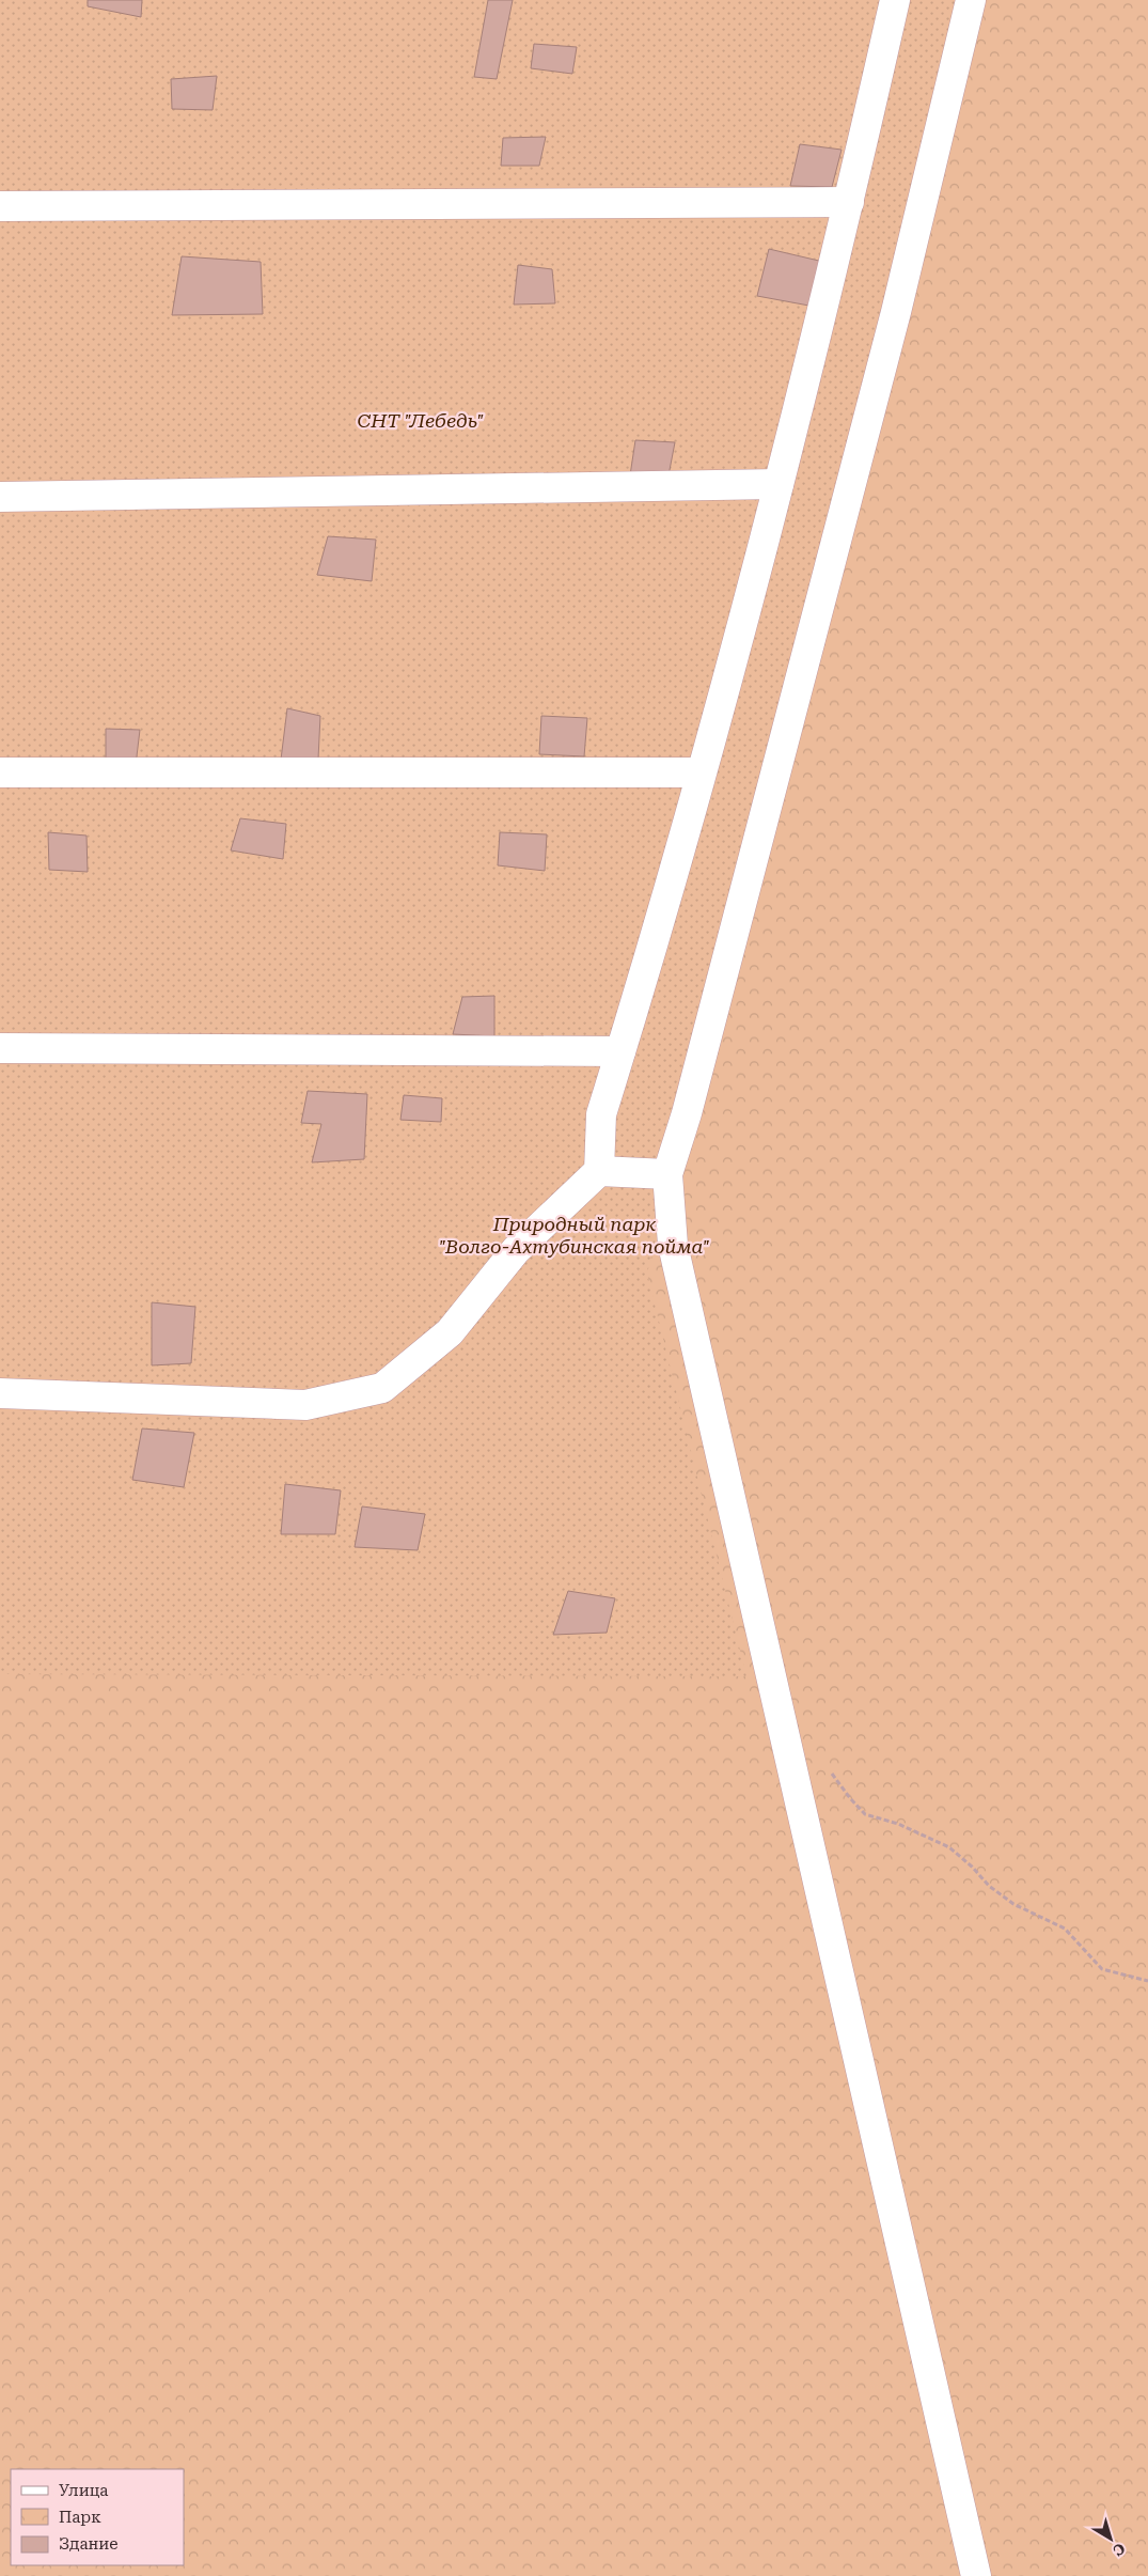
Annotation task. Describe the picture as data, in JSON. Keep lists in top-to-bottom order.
{
  "parks": ["СНТ \"Лебедь\"", "Природный парк \"Волго-Ахтубинская пойма\""],
  "legend": ["Улица", "Парк", "Здание"],
  "north": "bottom right"
}
